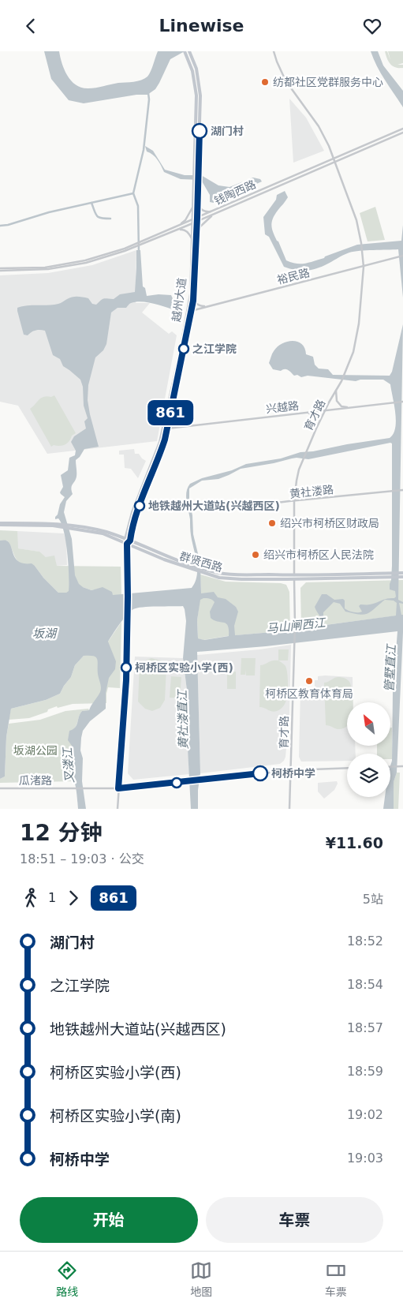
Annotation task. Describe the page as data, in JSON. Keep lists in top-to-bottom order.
{
  "streets": {
    "main road": ["越州大道", "群贤西路"],
    "street": [
      "钱陶西路",
      "裕民路",
      "兴越路",
      "育才路",
      "黄社溇路",
      "瓜渚路"
    ]
  },
  "crossings": [
    ["钱陶西路", "越州大道"],
    ["钱陶西路", "育才路"],
    ["裕民路", "越州大道"],
    ["裕民路", "育才路"],
    ["越州大道", "兴越路"],
    ["越州大道", "群贤西路"],
    ["兴越路", "育才路"],
    ["育才路", "黄社溇路"],
    ["育才路", "群贤西路"],
    ["育才路", "瓜渚路"]
  ],
  "water": [
    "马山闸西江",
    "坂湖",
    "管墅直江",
    "黄社溇直江",
    "叉溇江"
  ],
  "parks": ["坂湖公园"],
  "places": [
    "纺都社区党群服务中心",
    "湖门村",
    "之江学院",
    "地铁越州大道站(兴越西区)",
    "绍兴市柯桥区财政局",
    "绍兴市柯桥区人民法院",
    "柯桥区实验小学(西)",
    "柯桥区教育体育局",
    "柯桥中学"
  ],
  "lines": ["bus line 861"],
  "north": "top left",
  "page": {
    "header": "Linewise",
    "on_map": "861",
    "heading": ["12 分钟", "18:51 – 19:03 · 公交", "¥11.60"],
    "legs": ["1", "861", "5站"],
    "list": [
      {
        "name": "湖门村",
        "value": "18:52"
      },
      {
        "name": "之江学院",
        "value": "18:54"
      },
      {
        "name": "地铁越州大道站(兴越西区)",
        "value": "18:57"
      },
      {
        "name": "柯桥区实验小学(西)",
        "value": "18:59"
      },
      {
        "name": "柯桥区实验小学(南)",
        "value": "19:02"
      },
      {
        "name": "柯桥中学",
        "value": "19:03"
      }
    ],
    "buttons": ["开始", "车票"],
    "tabs": ["路线", "地图", "车票"]
  }
}
